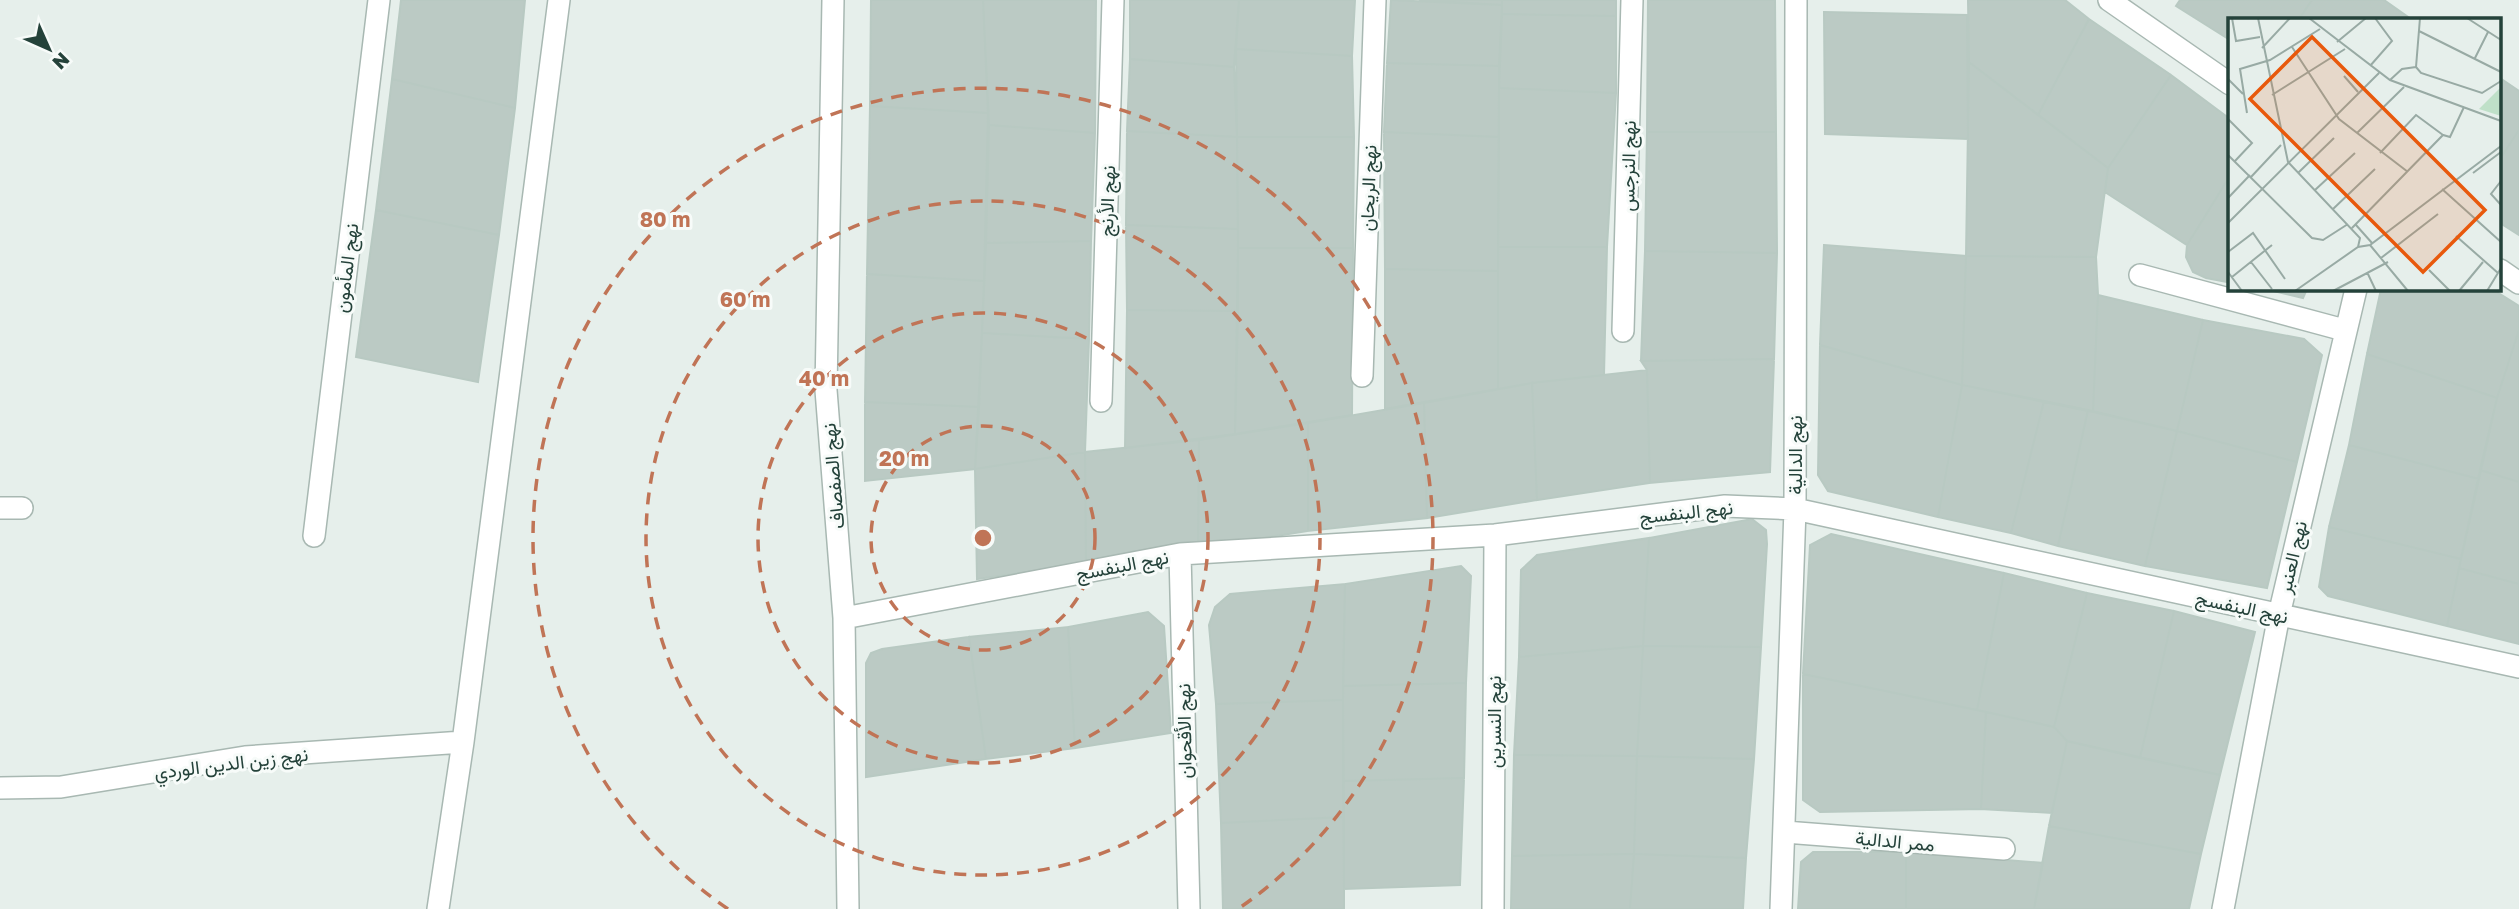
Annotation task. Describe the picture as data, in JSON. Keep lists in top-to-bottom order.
{
  "streets": {
    "street": [
      "نهج النرجس",
      "نهج الريحان",
      "نهج الأرنج",
      "نهج المأمون",
      "نهج الدالية",
      "نهج الصفصاف",
      "نهج البنفسج",
      "نهج العنبر",
      "نهج النسرين",
      "نهج الأقحوان",
      "نهج زين الدين الوردي",
      "ممر الدالية"
    ]
  },
  "crossings": [
    ["نهج الدالية", "نهج البنفسج"],
    ["نهج الدالية", "ممر الدالية"],
    ["نهج الصفصاف", "نهج البنفسج"],
    ["نهج البنفسج", "نهج العنبر"],
    ["نهج البنفسج", "نهج النسرين"],
    ["نهج البنفسج", "نهج الأقحوان"]
  ],
  "north": "bottom right",
  "rings": [
    "80 m",
    "60 m",
    "40 m",
    "20 m"
  ]
}
